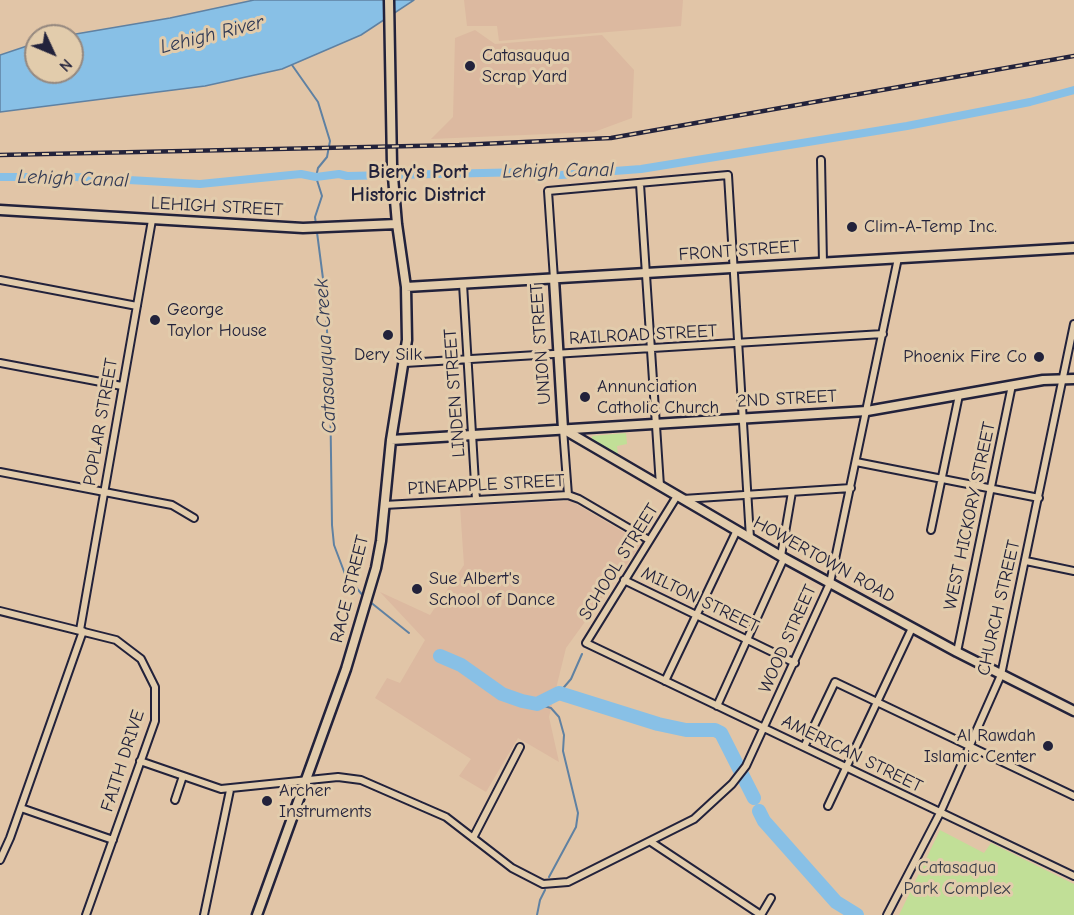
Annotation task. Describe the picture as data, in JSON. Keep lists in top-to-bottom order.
{
  "streets": {
    "main road": [
      "LEHIGH STREET",
      "FRONT STREET",
      "UNION STREET",
      "2ND STREET",
      "HOWERTOWN ROAD",
      "RACE STREET"
    ],
    "street": [
      "RAILROAD STREET",
      "LINDEN STREET",
      "POPLAR STREET",
      "PINEAPPLE STREET",
      "WEST HICKORY STREET",
      "SCHOOL STREET",
      "MILTON STREET",
      "CHURCH STREET",
      "WOOD STREET",
      "AMERICAN STREET",
      "FAITH DRIVE"
    ]
  },
  "crossings": [
    ["LEHIGH STREET", "POPLAR STREET"],
    ["LEHIGH STREET", "RACE STREET"],
    ["FRONT STREET", "UNION STREET"],
    ["FRONT STREET", "LINDEN STREET"],
    ["FRONT STREET", "SCHOOL STREET"],
    ["FRONT STREET", "RACE STREET"],
    ["FRONT STREET", "WOOD STREET"],
    ["RAILROAD STREET", "UNION STREET"],
    ["RAILROAD STREET", "LINDEN STREET"],
    ["RAILROAD STREET", "SCHOOL STREET"],
    ["RAILROAD STREET", "RACE STREET"],
    ["RAILROAD STREET", "WOOD STREET"],
    ["UNION STREET", "2ND STREET"],
    ["UNION STREET", "PINEAPPLE STREET"],
    ["UNION STREET", "HOWERTOWN ROAD"],
    ["UNION STREET", "SCHOOL STREET"],
    ["LINDEN STREET", "2ND STREET"],
    ["LINDEN STREET", "PINEAPPLE STREET"],
    ["2ND STREET", "WEST HICKORY STREET"],
    ["2ND STREET", "HOWERTOWN ROAD"],
    ["2ND STREET", "SCHOOL STREET"],
    ["2ND STREET", "RACE STREET"],
    ["2ND STREET", "CHURCH STREET"],
    ["2ND STREET", "WOOD STREET"],
    ["POPLAR STREET", "FAITH DRIVE"],
    ["PINEAPPLE STREET", "SCHOOL STREET"],
    ["PINEAPPLE STREET", "RACE STREET"],
    ["WEST HICKORY STREET", "HOWERTOWN ROAD"],
    ["HOWERTOWN ROAD", "SCHOOL STREET"],
    ["HOWERTOWN ROAD", "CHURCH STREET"],
    ["HOWERTOWN ROAD", "WOOD STREET"],
    ["SCHOOL STREET", "MILTON STREET"],
    ["SCHOOL STREET", "AMERICAN STREET"],
    ["RACE STREET", "WOOD STREET"],
    ["MILTON STREET", "WOOD STREET"],
    ["CHURCH STREET", "AMERICAN STREET"],
    ["WOOD STREET", "AMERICAN STREET"]
  ],
  "districts": ["Biery's Port Historic District"],
  "water": ["Lehigh River", "Lehigh Canal", "Catasauqua Creek"],
  "parks": ["Catasaqua Park Complex"],
  "places": [
    "Catasauqua Scrap Yard",
    "Clim-A-Temp Inc.",
    "George Taylor House",
    "Dery Silk",
    "Phoenix Fire Co",
    "Annunciation Catholic Church",
    "Sue Albert's School of Dance",
    "Al Rawdah Islamic Center",
    "Archer Instruments"
  ],
  "north": "bottom right"
}
